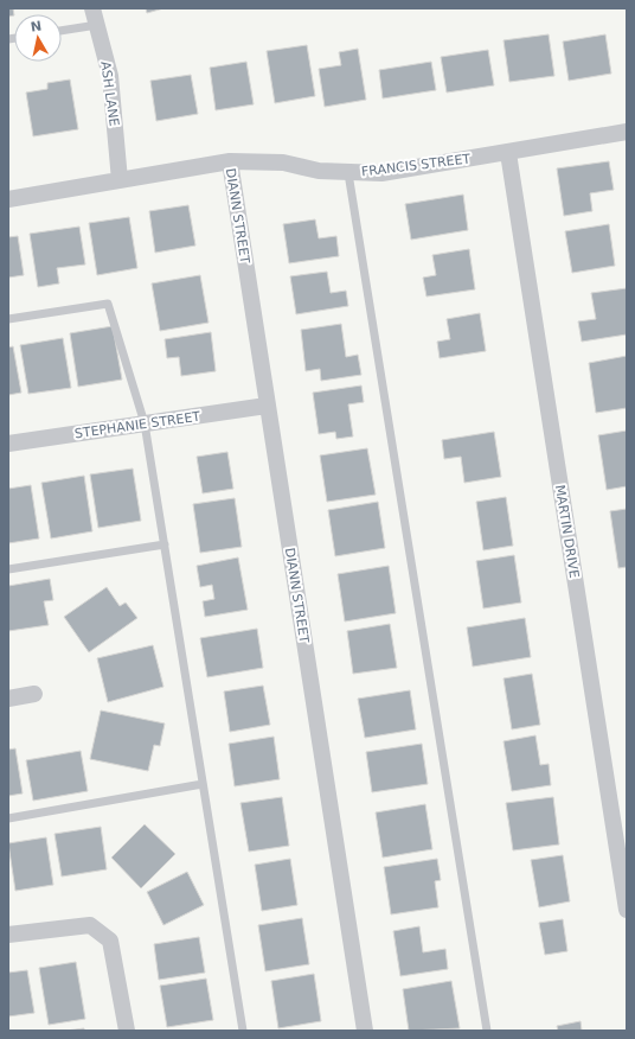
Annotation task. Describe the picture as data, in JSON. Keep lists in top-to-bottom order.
{
  "streets": {
    "street": [
      "ASH LANE",
      "FRANCIS STREET",
      "DIANN STREET",
      "STEPHANIE STREET",
      "MARTIN DRIVE"
    ]
  },
  "crossings": [
    ["ASH LANE", "FRANCIS STREET"],
    ["FRANCIS STREET", "DIANN STREET"],
    ["FRANCIS STREET", "MARTIN DRIVE"],
    ["DIANN STREET", "STEPHANIE STREET"]
  ],
  "north": "top"
}
